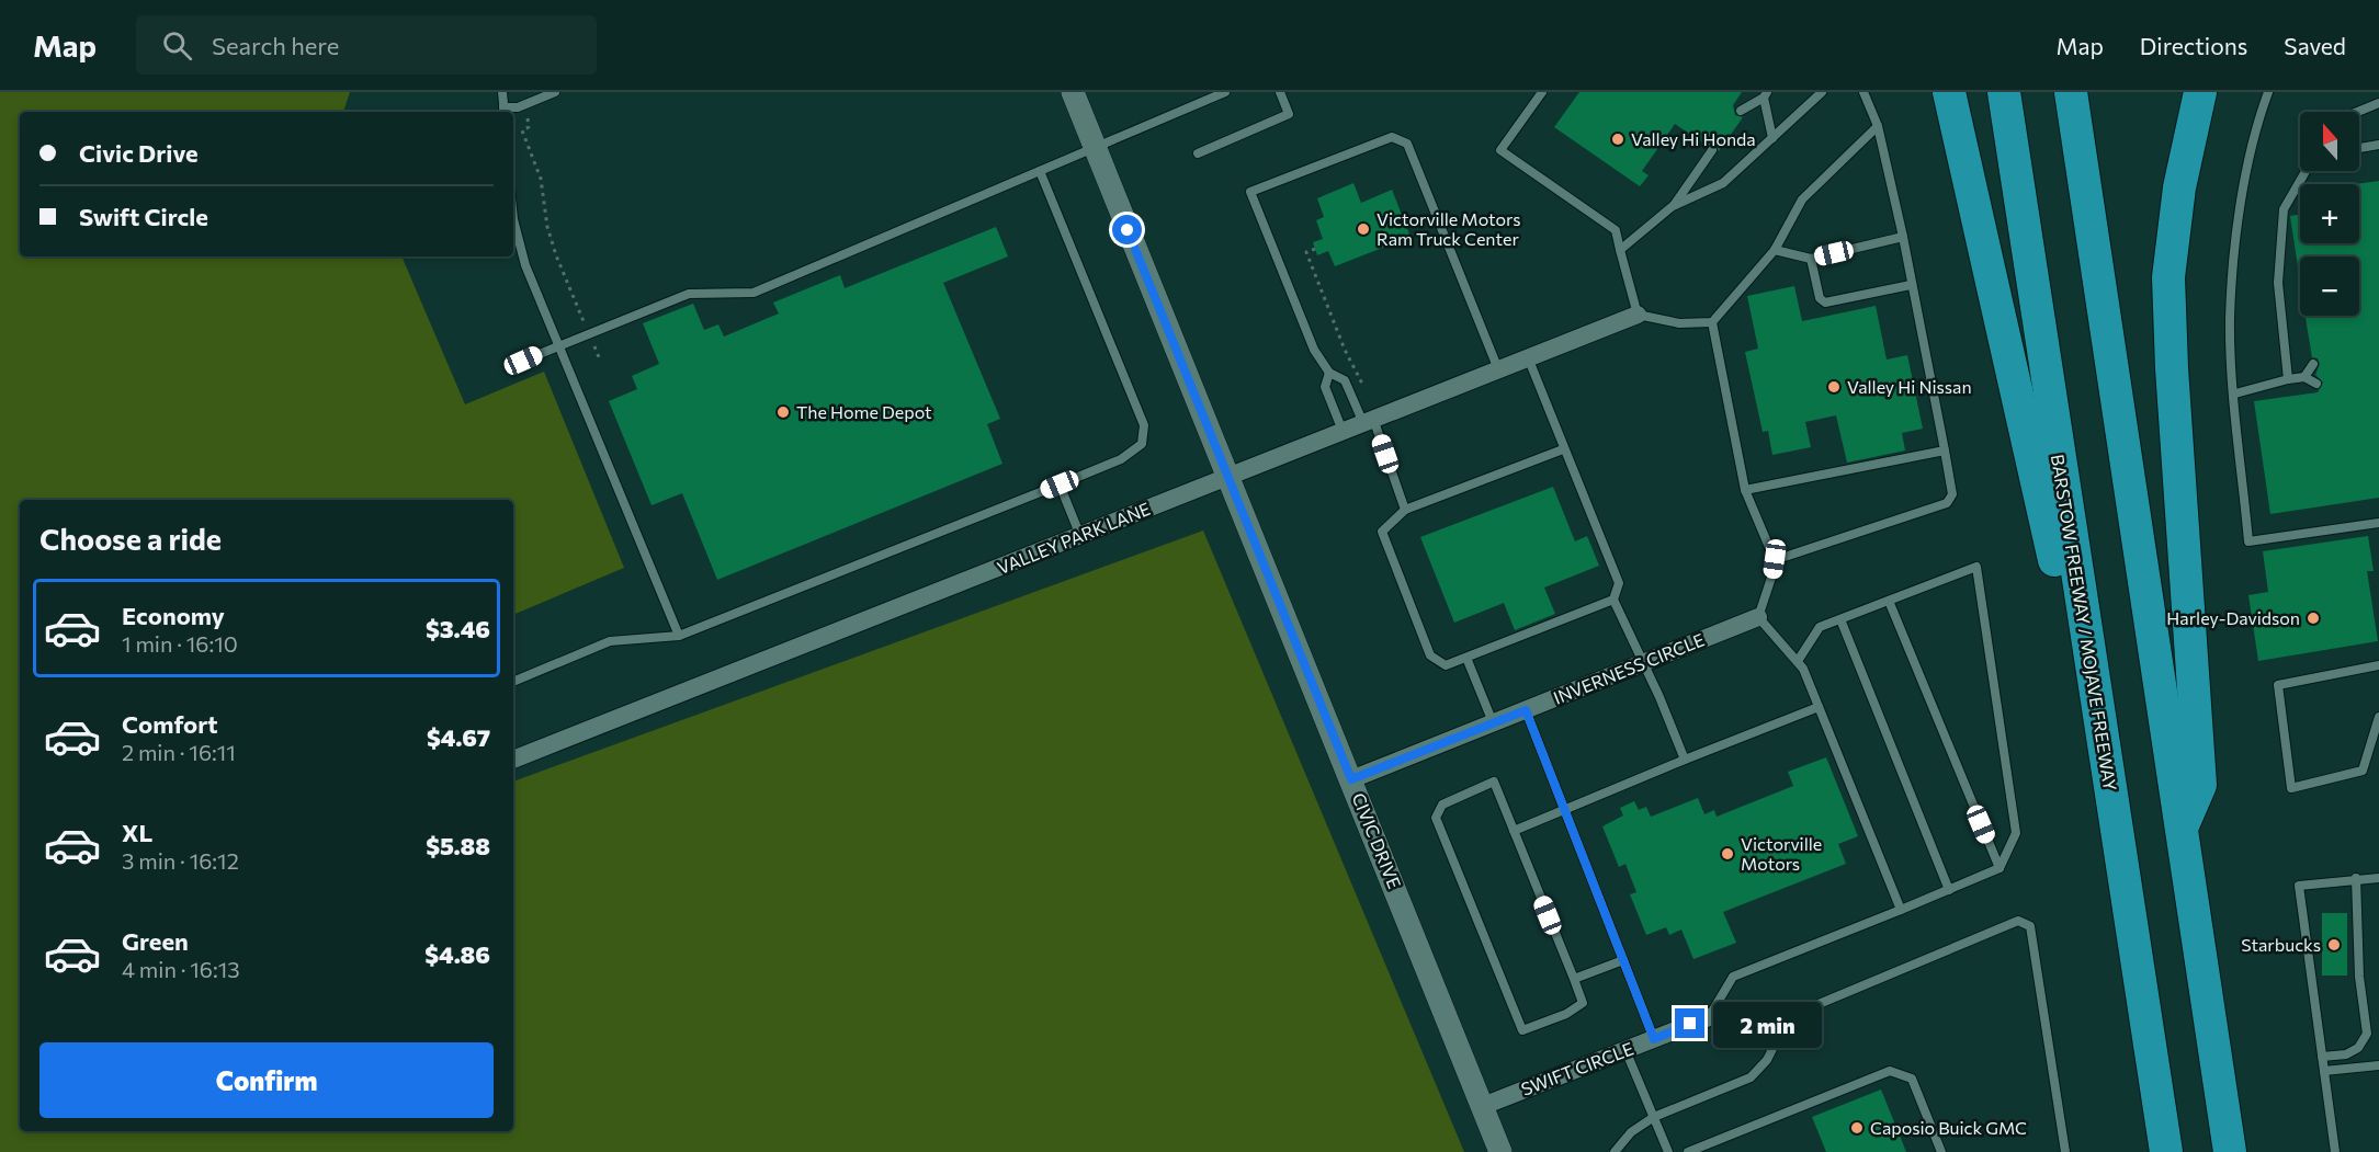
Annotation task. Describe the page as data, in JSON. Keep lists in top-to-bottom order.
{
  "streets": {
    "highway": ["BARSTOW FREEWAY / MOJAVE FREEWAY"],
    "street": [
      "VALLEY PARK LANE",
      "INVERNESS CIRCLE",
      "CIVIC DRIVE",
      "SWIFT CIRCLE"
    ]
  },
  "crossings": [
    ["VALLEY PARK LANE", "CIVIC DRIVE"],
    ["INVERNESS CIRCLE", "CIVIC DRIVE"],
    ["CIVIC DRIVE", "SWIFT CIRCLE"]
  ],
  "places": [
    "Valley Hi Honda",
    "Victorville Motors Ram Truck Center",
    "Valley Hi Nissan",
    "The Home Depot",
    "Harley-Davidson",
    "Victorville Motors",
    "Starbucks",
    "Caposio Buick GMC"
  ],
  "north": "top",
  "page": {
    "header": "Map",
    "search": "Search here",
    "nav": ["Map", "Directions", "Saved"],
    "map_buttons": ["+", "−"],
    "banner": ["Civic Drive", "Swift Circle"],
    "heading": "Choose a ride",
    "list": [
      {
        "name": "Economy",
        "note": "1 min · 16:10",
        "value": "$3.46"
      },
      {
        "name": "Comfort",
        "note": "2 min · 16:11",
        "value": "$4.67"
      },
      {
        "name": "XL",
        "note": "3 min · 16:12",
        "value": "$5.88"
      },
      {
        "name": "Green",
        "note": "4 min · 16:13",
        "value": "$4.86"
      }
    ],
    "bubble": "2 min",
    "buttons": "Confirm"
  }
}
